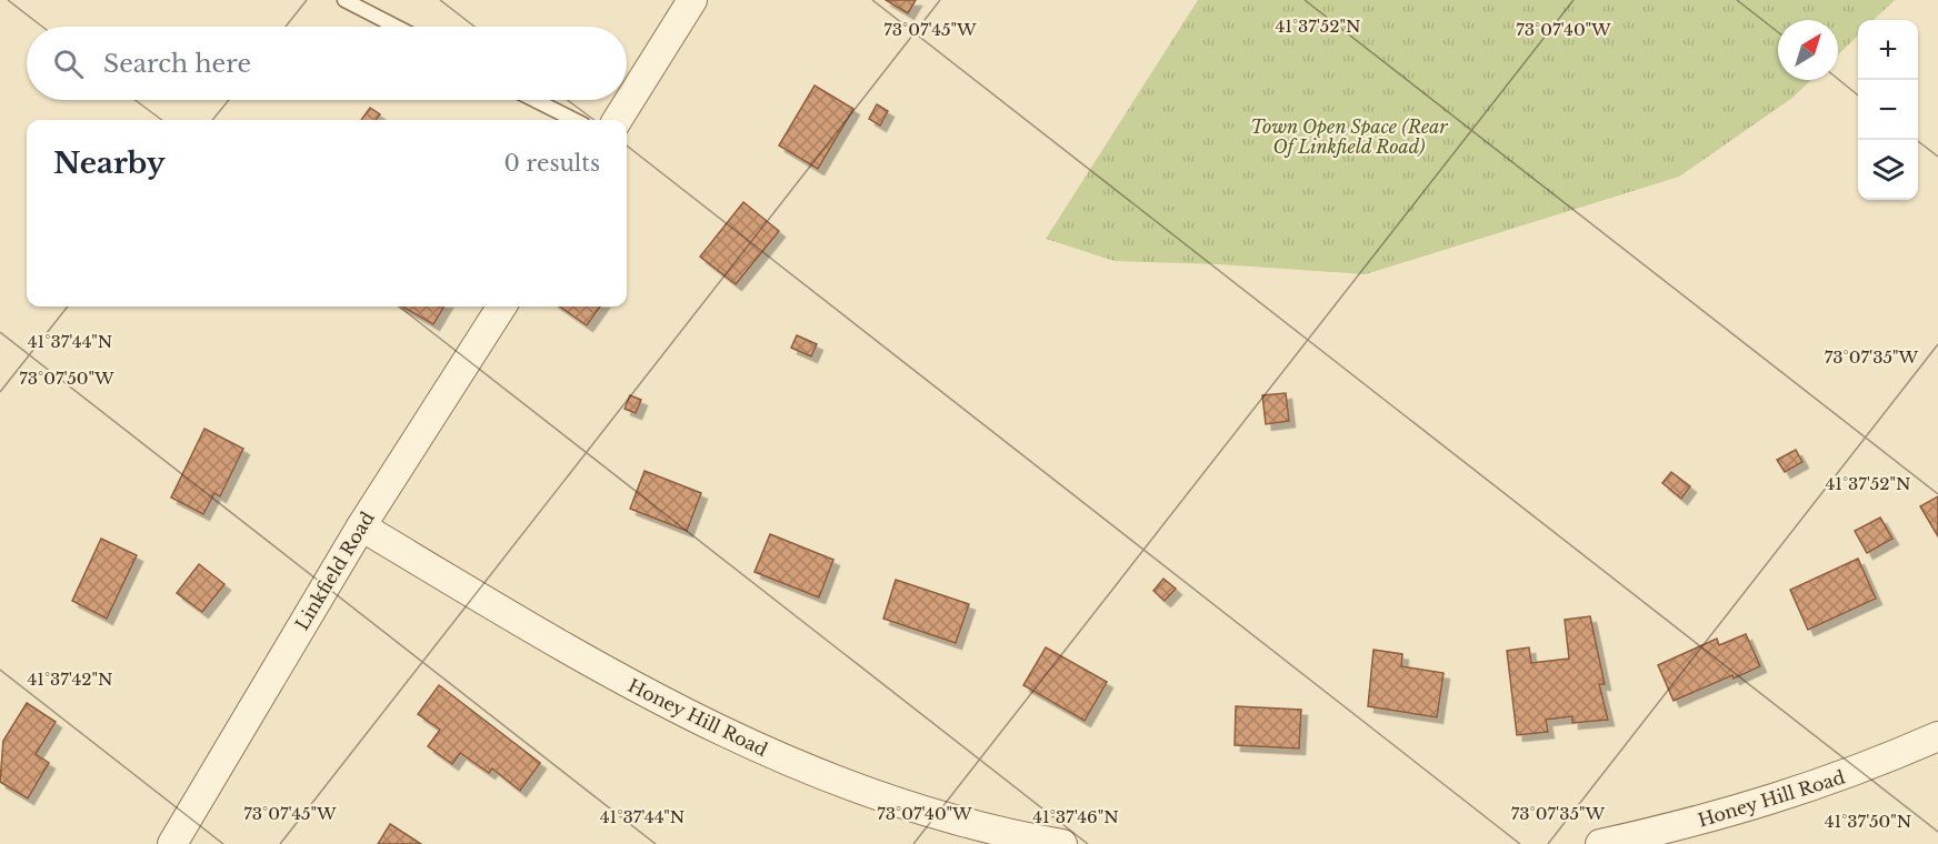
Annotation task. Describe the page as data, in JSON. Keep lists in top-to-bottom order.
{
  "streets": {
    "street": ["Linkfield Road", "Honey Hill Road"]
  },
  "crossings": [
    ["Linkfield Road", "Honey Hill Road"]
  ],
  "parks": ["Town Open Space (Rear Of Linkfield Road)"],
  "north": "top right",
  "page": {
    "map_buttons": ["+", "−"],
    "search": "Search here",
    "heading": ["Nearby", "0 results"]
  },
  "coordinates": [
    "41°37'52\"N",
    "73°07'45\"W",
    "73°07'40\"W",
    "41°37'44\"N",
    "73°07'35\"W",
    "73°07'50\"W",
    "41°37'42\"N",
    "41°37'46\"N",
    "41°37'50\"N"
  ]
}
